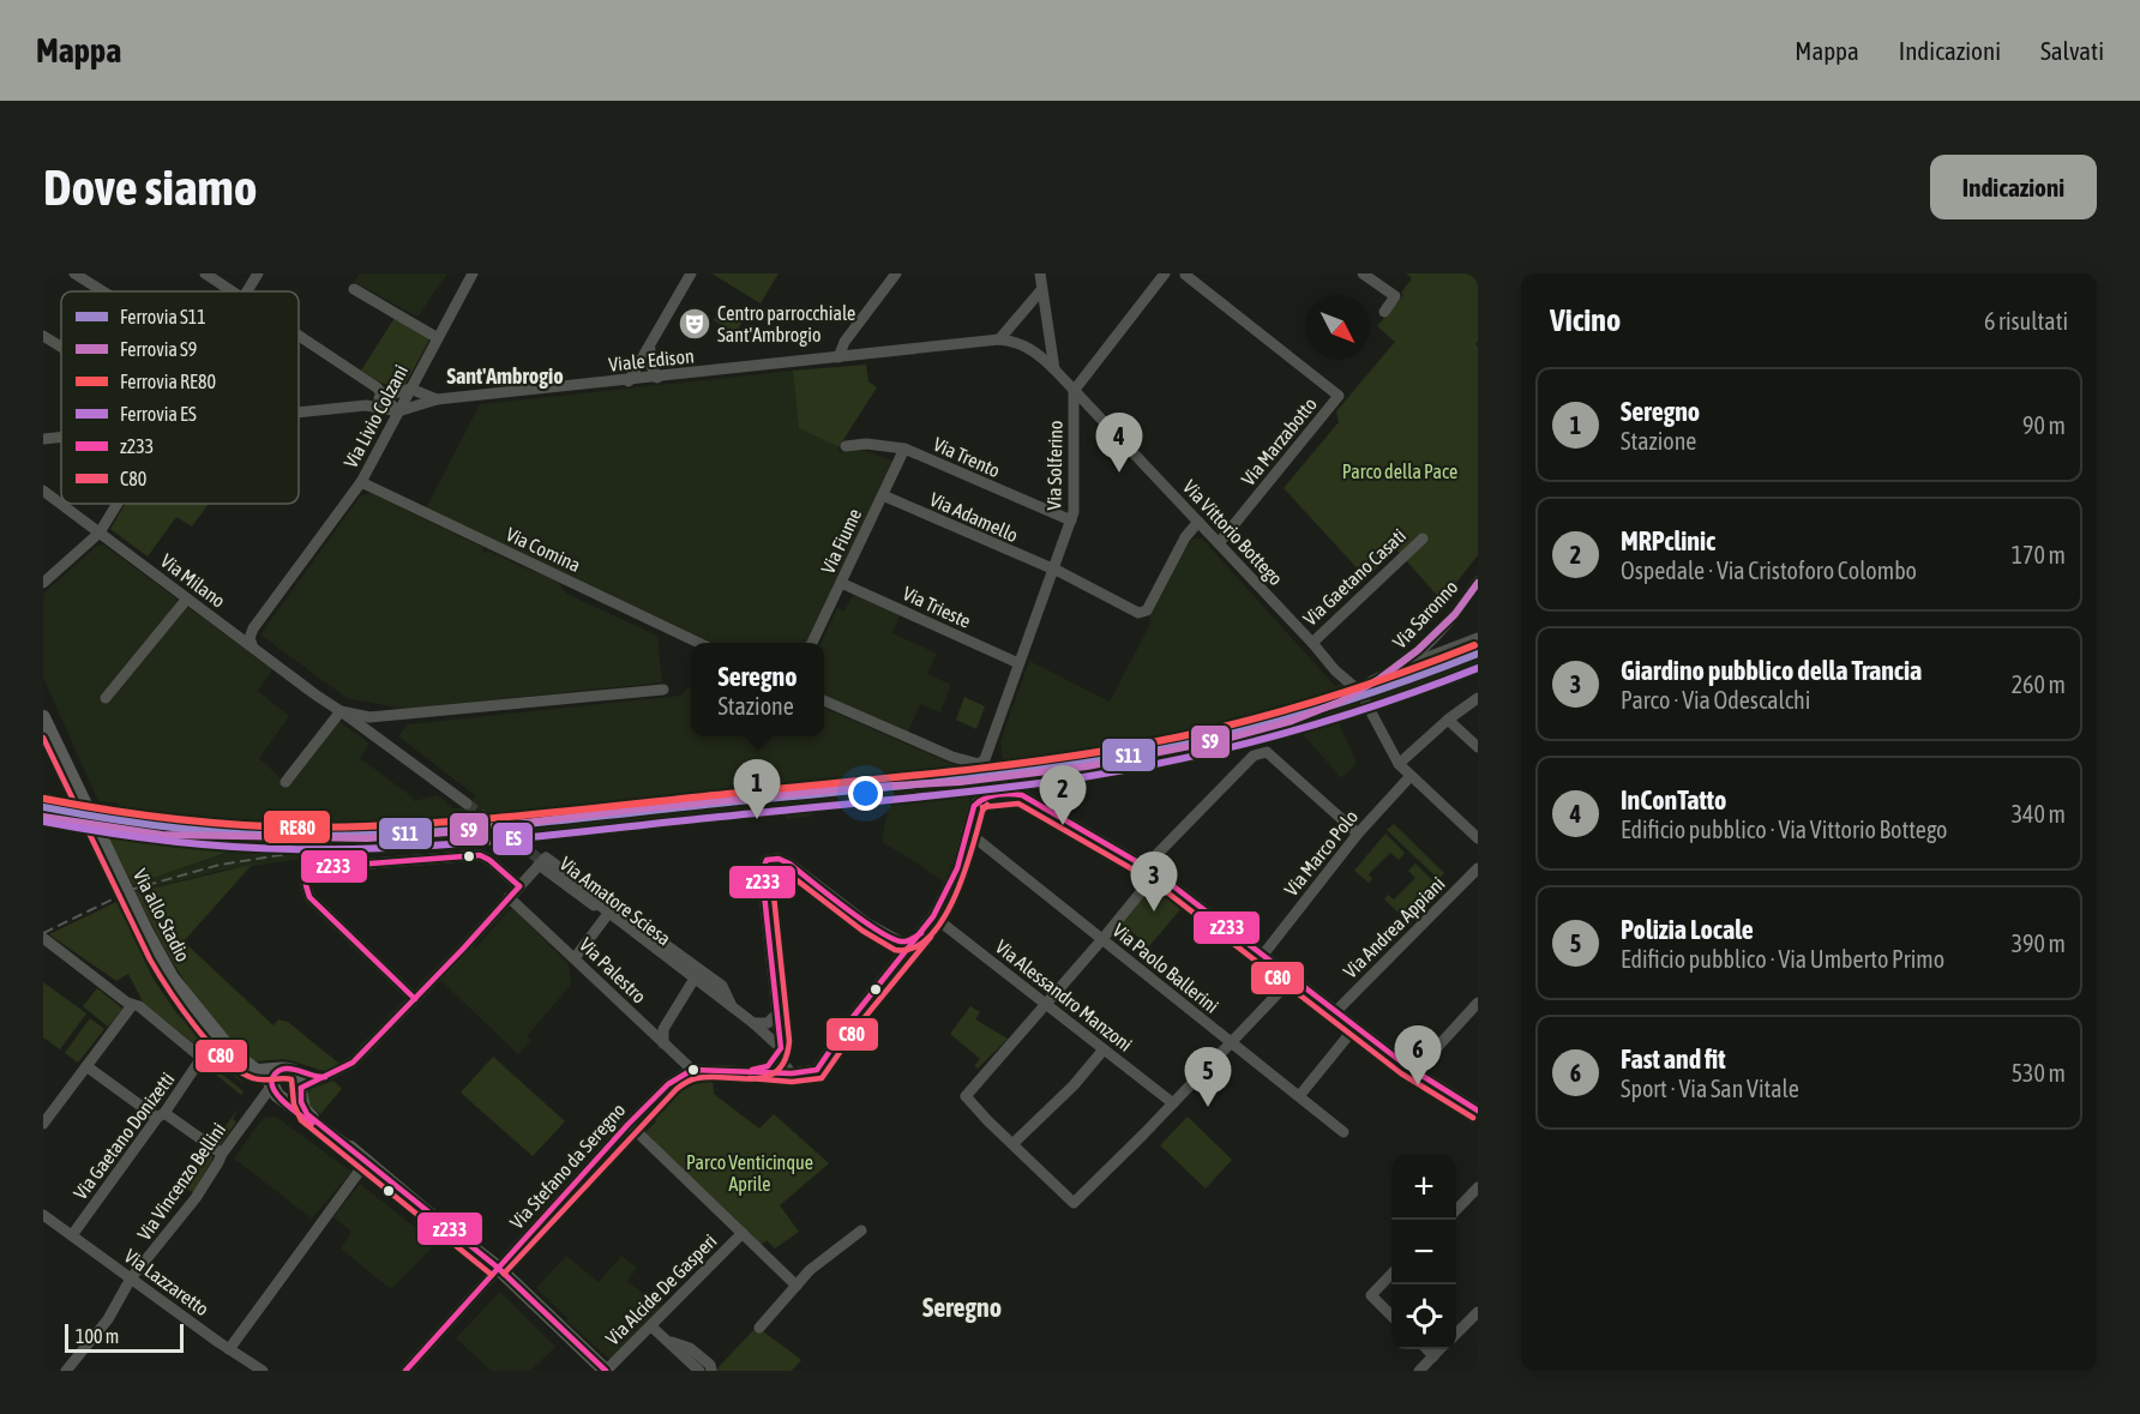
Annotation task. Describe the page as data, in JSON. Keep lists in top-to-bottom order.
{
  "streets": {
    "main road": ["Via allo Stadio"],
    "street": [
      "Viale Edison",
      "Via Livio Colzani",
      "Via Marzabotto",
      "Via Trento",
      "Via Solferino",
      "Via Adamello",
      "Via Vittorio Bottego",
      "Via Fiume",
      "Via Comina",
      "Via Gaetano Casati",
      "Via Milano",
      "Via Trieste",
      "Via Saronno",
      "Via Marco Polo",
      "Via Amatore Sciesa",
      "Via Andrea Appiani",
      "Via Paolo Ballerini",
      "Via Palestro",
      "Via Alessandro Manzoni",
      "Via Gaetano Donizetti",
      "Via Stefano da Seregno",
      "Via Vincenzo Bellini",
      "Via Lazzaretto",
      "Via Alcide De Gasperi"
    ]
  },
  "crossings": [
    ["Viale Edison", "Via Livio Colzani"],
    ["Viale Edison", "Via Vittorio Bottego"],
    ["Via Livio Colzani", "Via Comina"],
    ["Via Livio Colzani", "Via Milano"],
    ["Via Marzabotto", "Via Vittorio Bottego"],
    ["Via Trento", "Via Solferino"],
    ["Via Trento", "Via Fiume"],
    ["Via Solferino", "Via Adamello"],
    ["Via Solferino", "Via Vittorio Bottego"],
    ["Via Solferino", "Via Trieste"],
    ["Via Adamello", "Via Vittorio Bottego"],
    ["Via Adamello", "Via Fiume"],
    ["Via Vittorio Bottego", "Via Gaetano Casati"],
    ["Via Vittorio Bottego", "Via Saronno"],
    ["Via Vittorio Bottego", "Via Marco Polo"],
    ["Via Fiume", "Via Trieste"],
    ["Via allo Stadio", "Via Vincenzo Bellini"],
    ["Via Palestro", "Via Stefano da Seregno"],
    ["Via Gaetano Donizetti", "Via Lazzaretto"],
    ["Via Vincenzo Bellini", "Via Lazzaretto"]
  ],
  "districts": ["Sant'Ambrogio", "Seregno"],
  "parks": ["Parco della Pace", "Parco Venticinque Aprile"],
  "places": {
    "theatre": ["Centro parrocchiale Sant'Ambrogio"]
  },
  "lines": [
    "rail line S9",
    "rail line RE80",
    "rail line S11",
    "rail line ES",
    "transit line C80",
    "transit line z233"
  ],
  "legend": [
    "Ferrovia S11",
    "Ferrovia S9",
    "Ferrovia RE80",
    "Ferrovia ES",
    "z233",
    "C80"
  ],
  "scale_bar": "100 m",
  "north": "bottom right",
  "page": {
    "header": "Mappa",
    "nav": ["Mappa", "Indicazioni", "Salvati"],
    "buttons": "Indicazioni",
    "title": "Dove siamo",
    "heading": ["Vicino", "6 risultati"],
    "list": [
      {
        "mark": "1",
        "name": "Seregno",
        "note": "Stazione",
        "value": "90 m"
      },
      {
        "mark": "2",
        "name": "MRPclinic",
        "note": "Ospedale · Via Cristoforo Colombo",
        "value": "170 m"
      },
      {
        "mark": "3",
        "name": "Giardino pubblico della Trancia",
        "note": "Parco · Via Odescalchi",
        "value": "260 m"
      },
      {
        "mark": "4",
        "name": "InConTatto",
        "note": "Edificio pubblico · Via Vittorio Bottego",
        "value": "340 m"
      },
      {
        "mark": "5",
        "name": "Polizia Locale",
        "note": "Edificio pubblico · Via Umberto Primo",
        "value": "390 m"
      },
      {
        "mark": "6",
        "name": "Fast and fit",
        "note": "Sport · Via San Vitale",
        "value": "530 m"
      }
    ],
    "pins": [
      "4",
      "1",
      "2",
      "3",
      "6",
      "5"
    ],
    "popup": ["Seregno", "Stazione"],
    "map_buttons": ["+", "−"],
    "scale": "100 m"
  }
}
